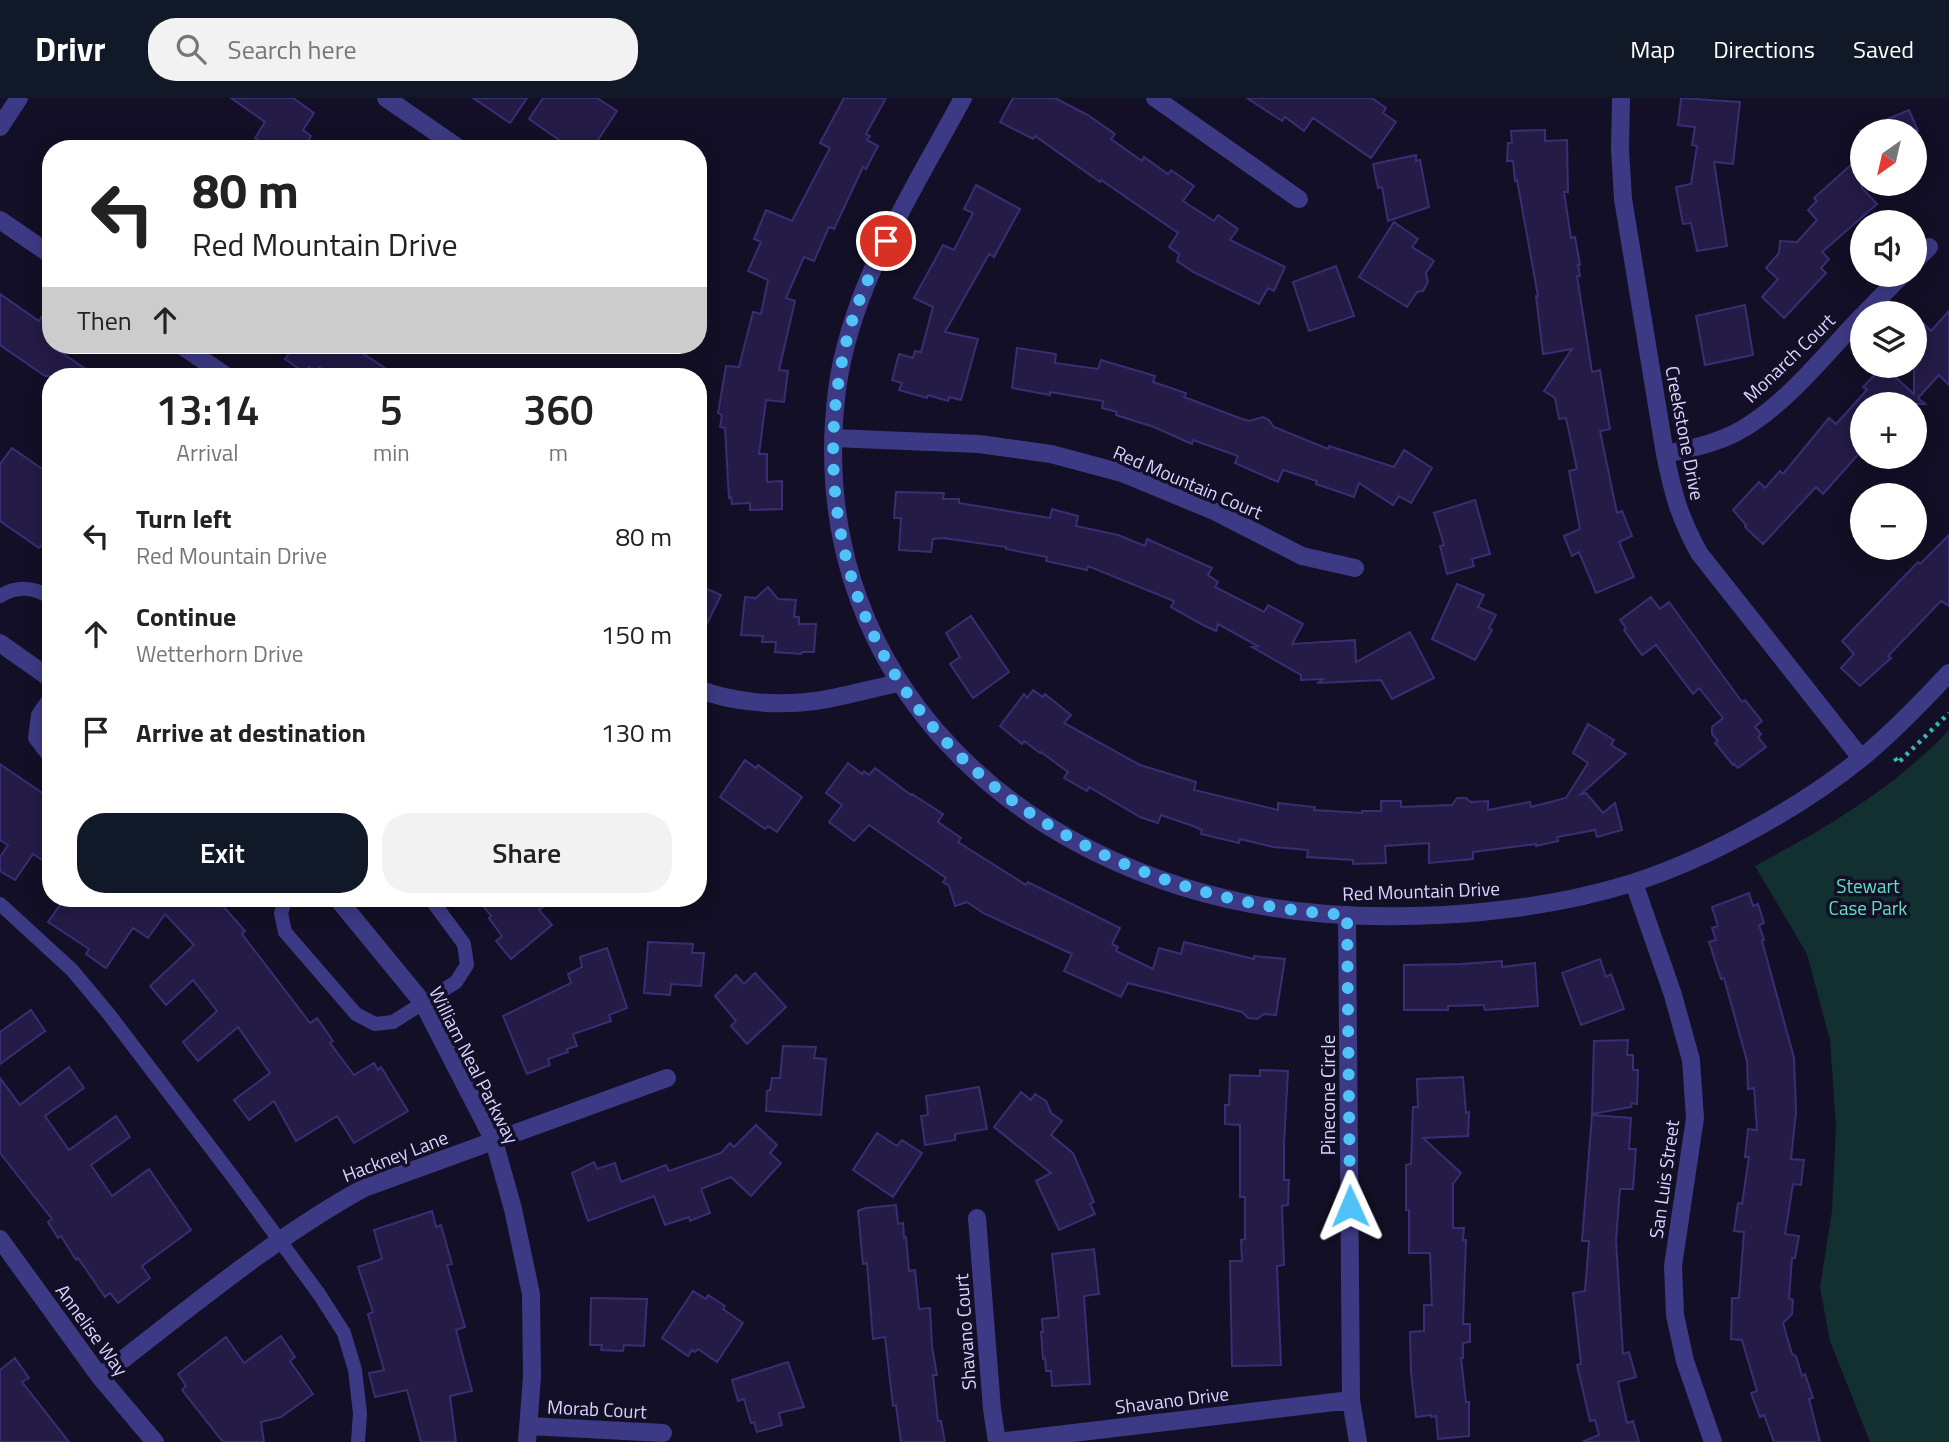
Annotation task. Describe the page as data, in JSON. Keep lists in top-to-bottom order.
{
  "streets": {
    "street": [
      "Monarch Court",
      "Creekstone Drive",
      "Red Mountain Court",
      "Red Mountain Drive",
      "William Neal Parkway",
      "Pinecone Circle",
      "Hackney Lane",
      "San Luis Street",
      "Annelise Way",
      "Shavano Court",
      "Shavano Drive",
      "Morab Court"
    ]
  },
  "crossings": [
    ["Monarch Court", "Creekstone Drive"],
    ["Creekstone Drive", "Red Mountain Drive"],
    ["Red Mountain Court", "Red Mountain Drive"],
    ["Red Mountain Drive", "Pinecone Circle"],
    ["Red Mountain Drive", "San Luis Street"],
    ["William Neal Parkway", "Hackney Lane"],
    ["William Neal Parkway", "Morab Court"],
    ["Pinecone Circle", "Shavano Drive"],
    ["Hackney Lane", "Annelise Way"],
    ["Shavano Court", "Shavano Drive"]
  ],
  "parks": ["Stewart Case Park"],
  "north": "bottom left",
  "page": {
    "header": "Drivr",
    "search": "Search here",
    "nav": ["Map", "Directions", "Saved"],
    "map_buttons": ["+", "−"],
    "turn": ["80 m", "Red Mountain Drive"],
    "then": "Then",
    "eta": [
      "13:14",
      "Arrival",
      "5",
      "min",
      "360",
      "m"
    ],
    "list": [
      {
        "name": "Turn left",
        "note": "Red Mountain Drive",
        "value": "80 m"
      },
      {
        "name": "Continue",
        "note": "Wetterhorn Drive",
        "value": "150 m"
      },
      {
        "name": "Arrive at destination",
        "value": "130 m"
      }
    ],
    "buttons": ["Exit", "Share"]
  }
}
